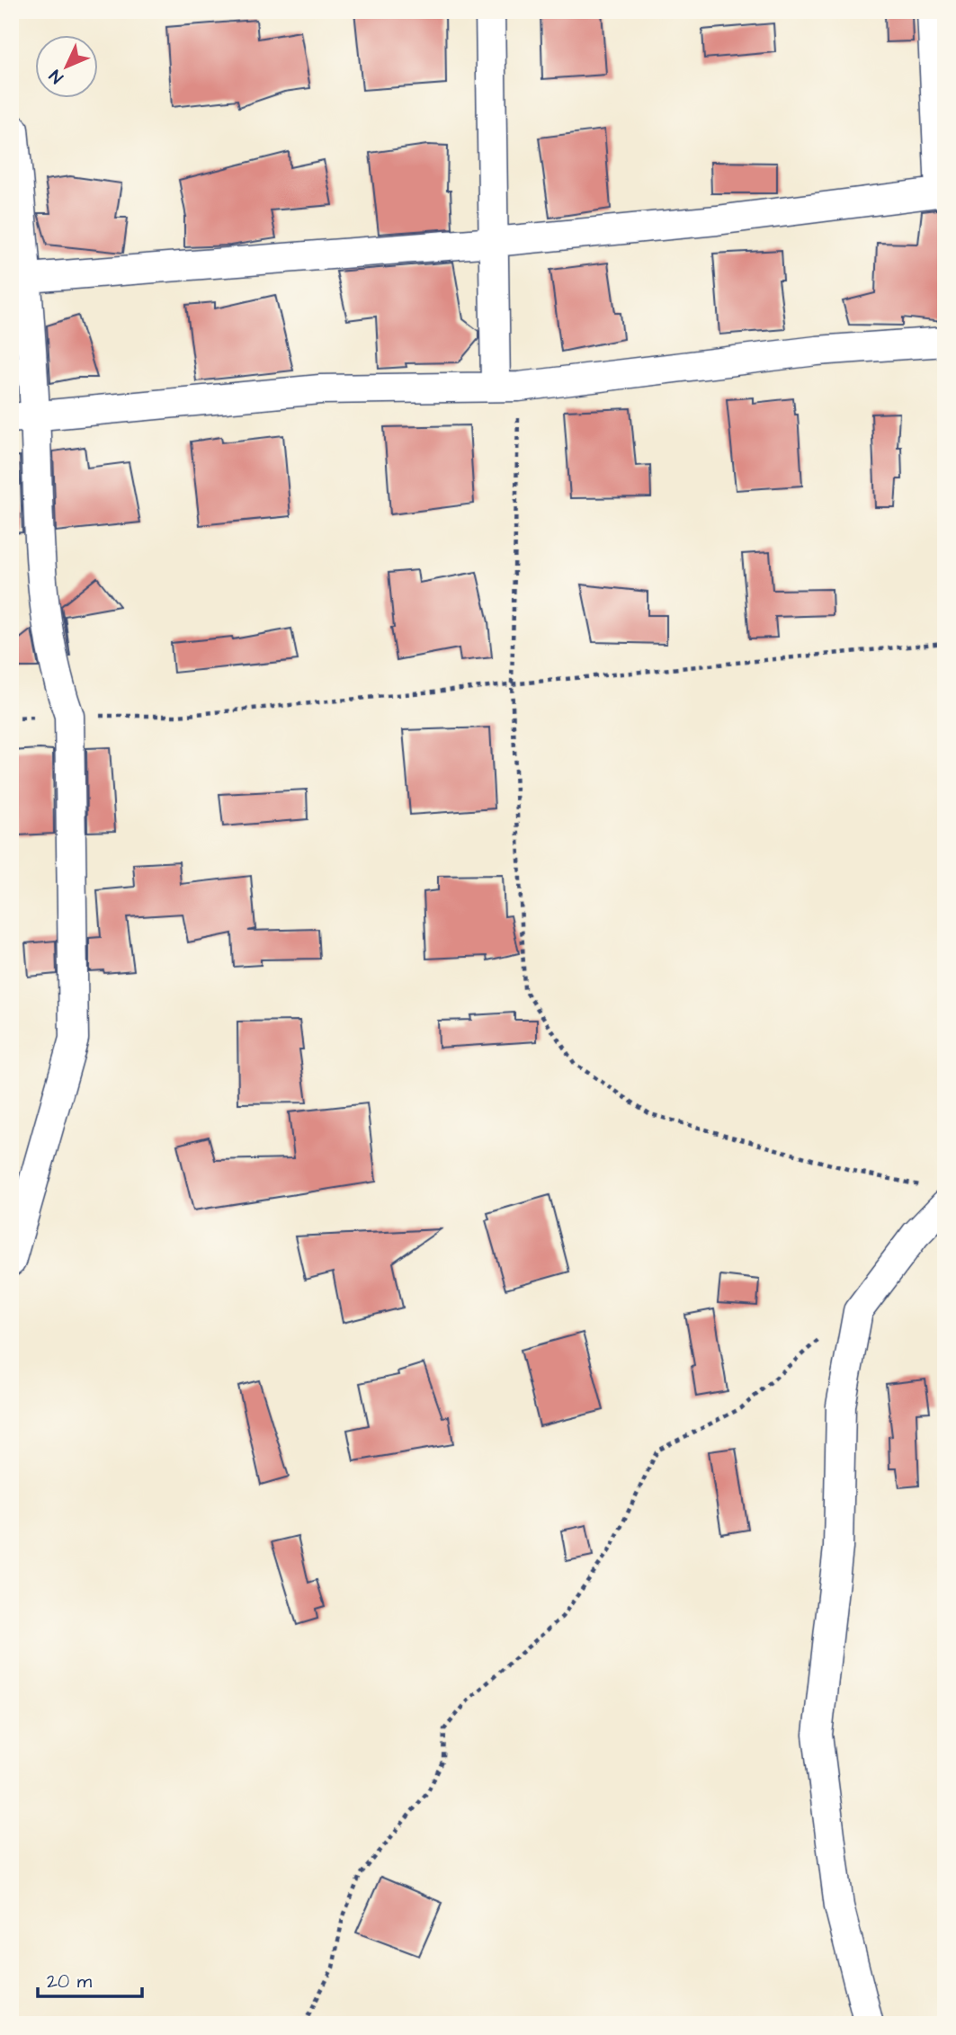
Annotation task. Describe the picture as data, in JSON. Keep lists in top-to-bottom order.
{
  "scale_bar": "20 m",
  "north": "bottom left"
}
